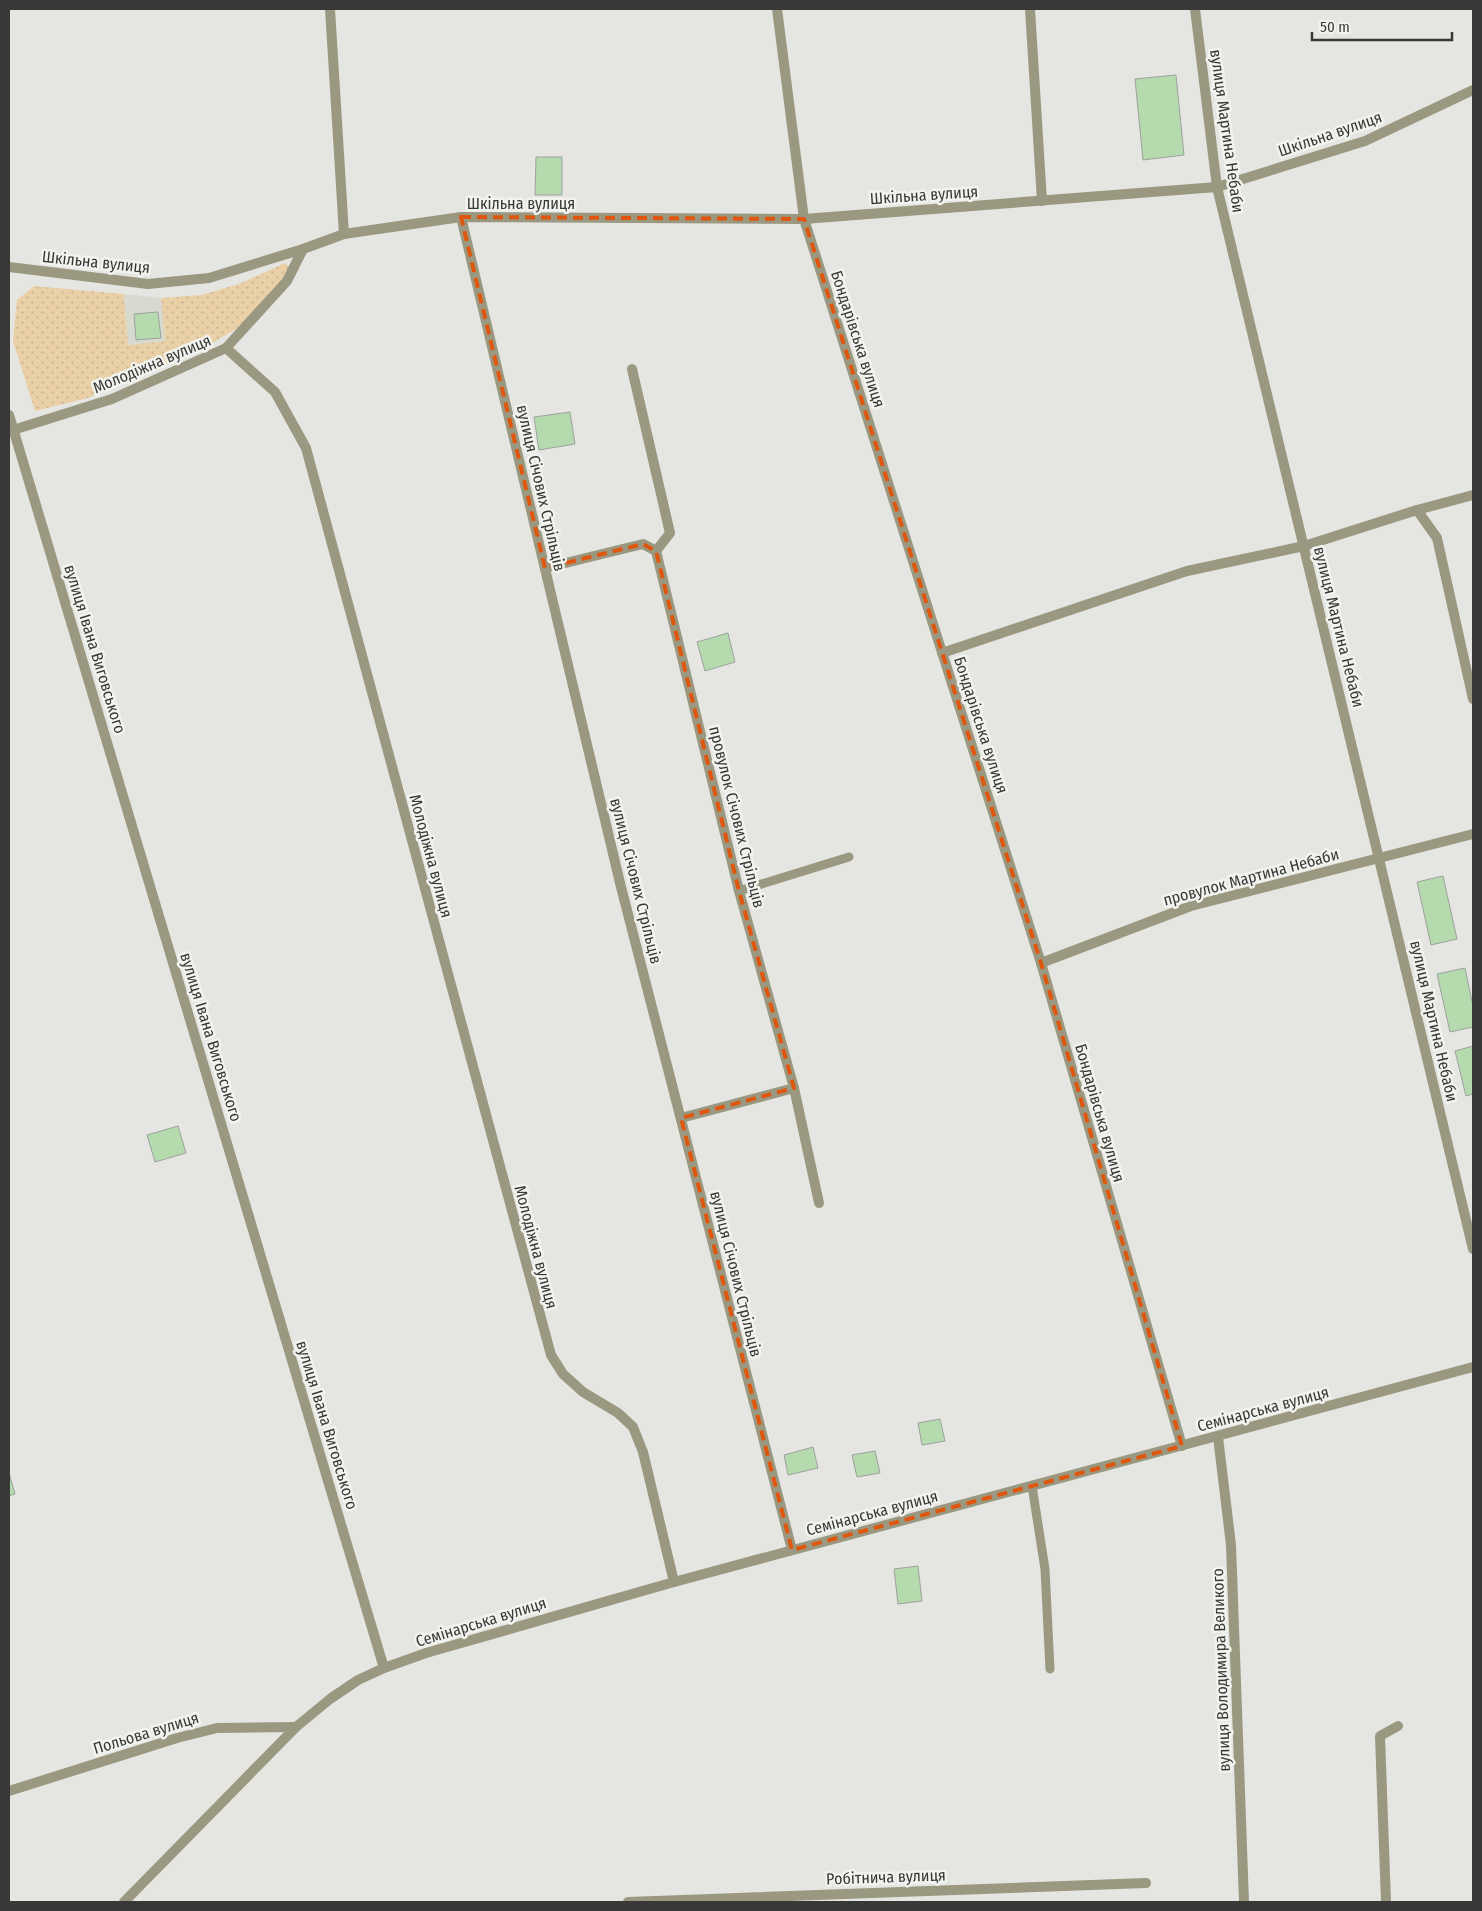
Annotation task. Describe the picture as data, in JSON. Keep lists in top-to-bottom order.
{
  "streets": {
    "street": [
      "вулиця Мартина Небаби",
      "Шкільна вулиця",
      "Бондарівська вулиця",
      "Молодіжна вулиця",
      "вулиця Січових Стрільців",
      "вулиця Івана Виговського",
      "провулок Січових Стрільців",
      "провулок Мартина Небаби",
      "Семінарська вулиця",
      "вулиця Володимира Великого",
      "Польова вулиця",
      "Робітнича вулиця"
    ]
  },
  "crossings": [
    ["вулиця Мартина Небаби", "Шкільна вулиця"],
    ["вулиця Мартина Небаби", "провулок Мартина Небаби"],
    ["Шкільна вулиця", "Бондарівська вулиця"],
    ["Шкільна вулиця", "вулиця Січових Стрільців"],
    ["Бондарівська вулиця", "провулок Мартина Небаби"],
    ["Бондарівська вулиця", "Семінарська вулиця"],
    ["Молодіжна вулиця", "вулиця Івана Виговського"],
    ["Молодіжна вулиця", "Семінарська вулиця"],
    ["вулиця Січових Стрільців", "Семінарська вулиця"],
    ["вулиця Івана Виговського", "Семінарська вулиця"],
    ["Семінарська вулиця", "вулиця Володимира Великого"],
    ["Семінарська вулиця", "Польова вулиця"]
  ],
  "scale_bar": "50 m"
}
